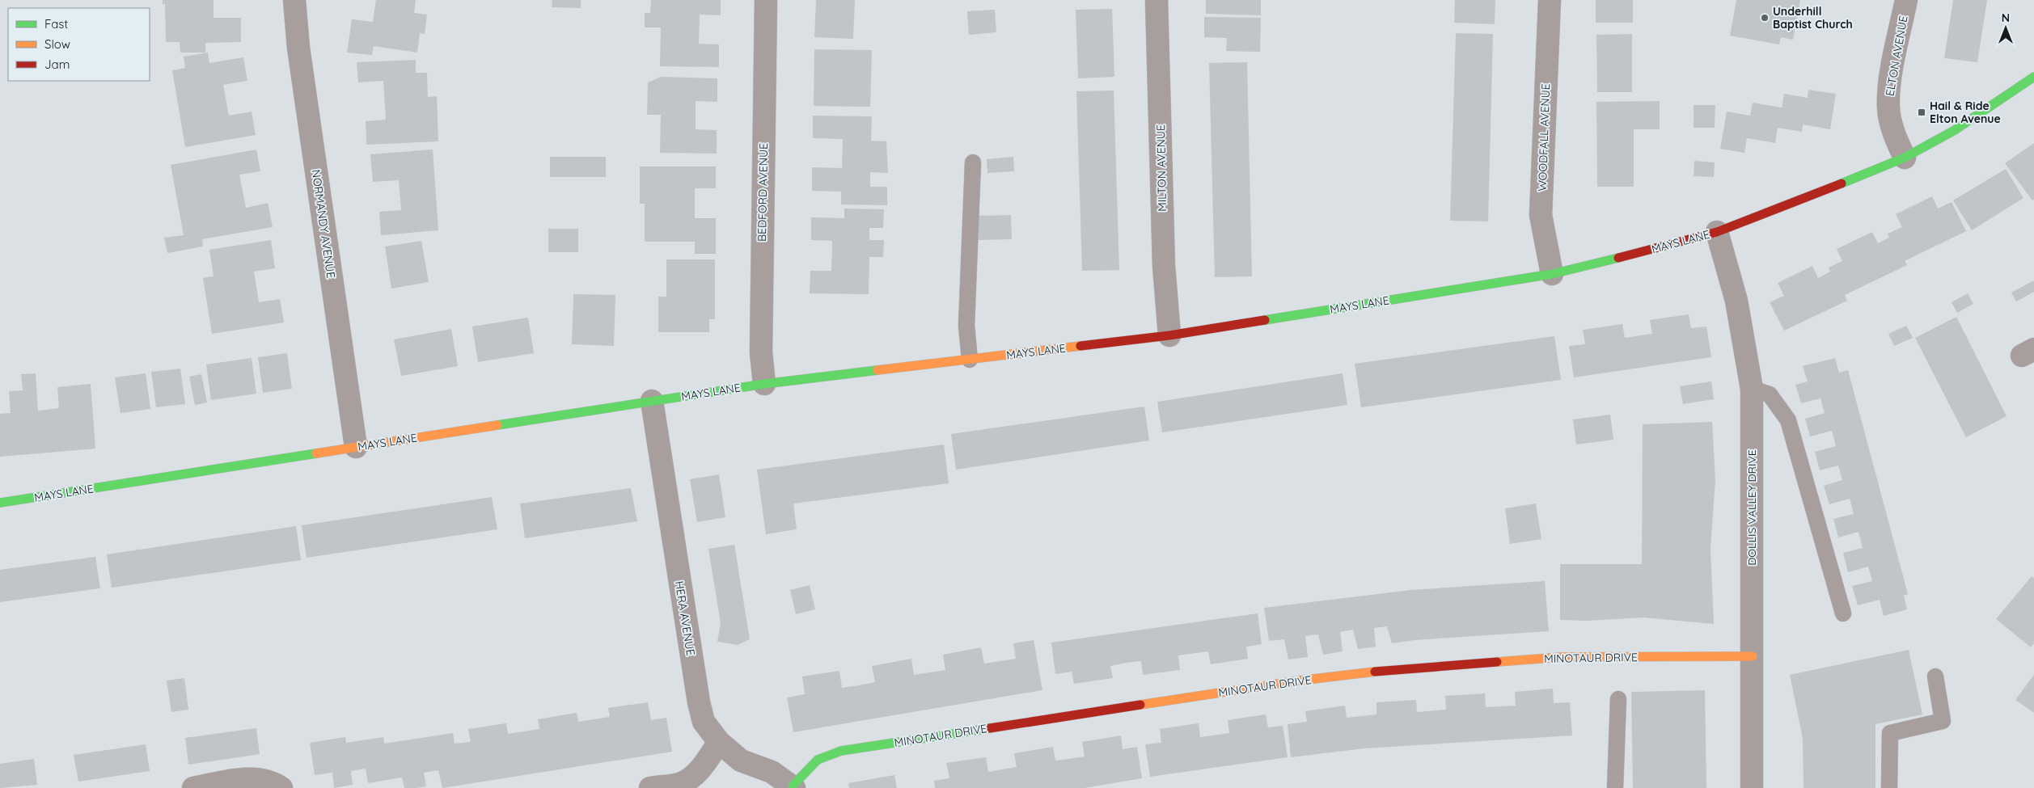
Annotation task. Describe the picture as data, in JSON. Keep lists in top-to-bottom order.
{
  "streets": {
    "street": [
      "ELTON AVENUE",
      "WOODFALL AVENUE",
      "MILTON AVENUE",
      "BEDFORD AVENUE",
      "NORMANDY AVENUE",
      "MAYS LANE",
      "DOLLIS VALLEY DRIVE",
      "HERA AVENUE",
      "MINOTAUR DRIVE"
    ]
  },
  "crossings": [
    ["ELTON AVENUE", "MAYS LANE"],
    ["WOODFALL AVENUE", "MAYS LANE"],
    ["MILTON AVENUE", "MAYS LANE"],
    ["BEDFORD AVENUE", "MAYS LANE"],
    ["NORMANDY AVENUE", "MAYS LANE"],
    ["MAYS LANE", "DOLLIS VALLEY DRIVE"],
    ["MAYS LANE", "HERA AVENUE"],
    ["DOLLIS VALLEY DRIVE", "MINOTAUR DRIVE"],
    ["HERA AVENUE", "MINOTAUR DRIVE"]
  ],
  "places": {
    "other": ["Underhill Baptist Church"],
    "transit": ["Hail & Ride Elton Avenue"]
  },
  "legend": ["Fast", "Slow", "Jam"],
  "north": "top"
}
